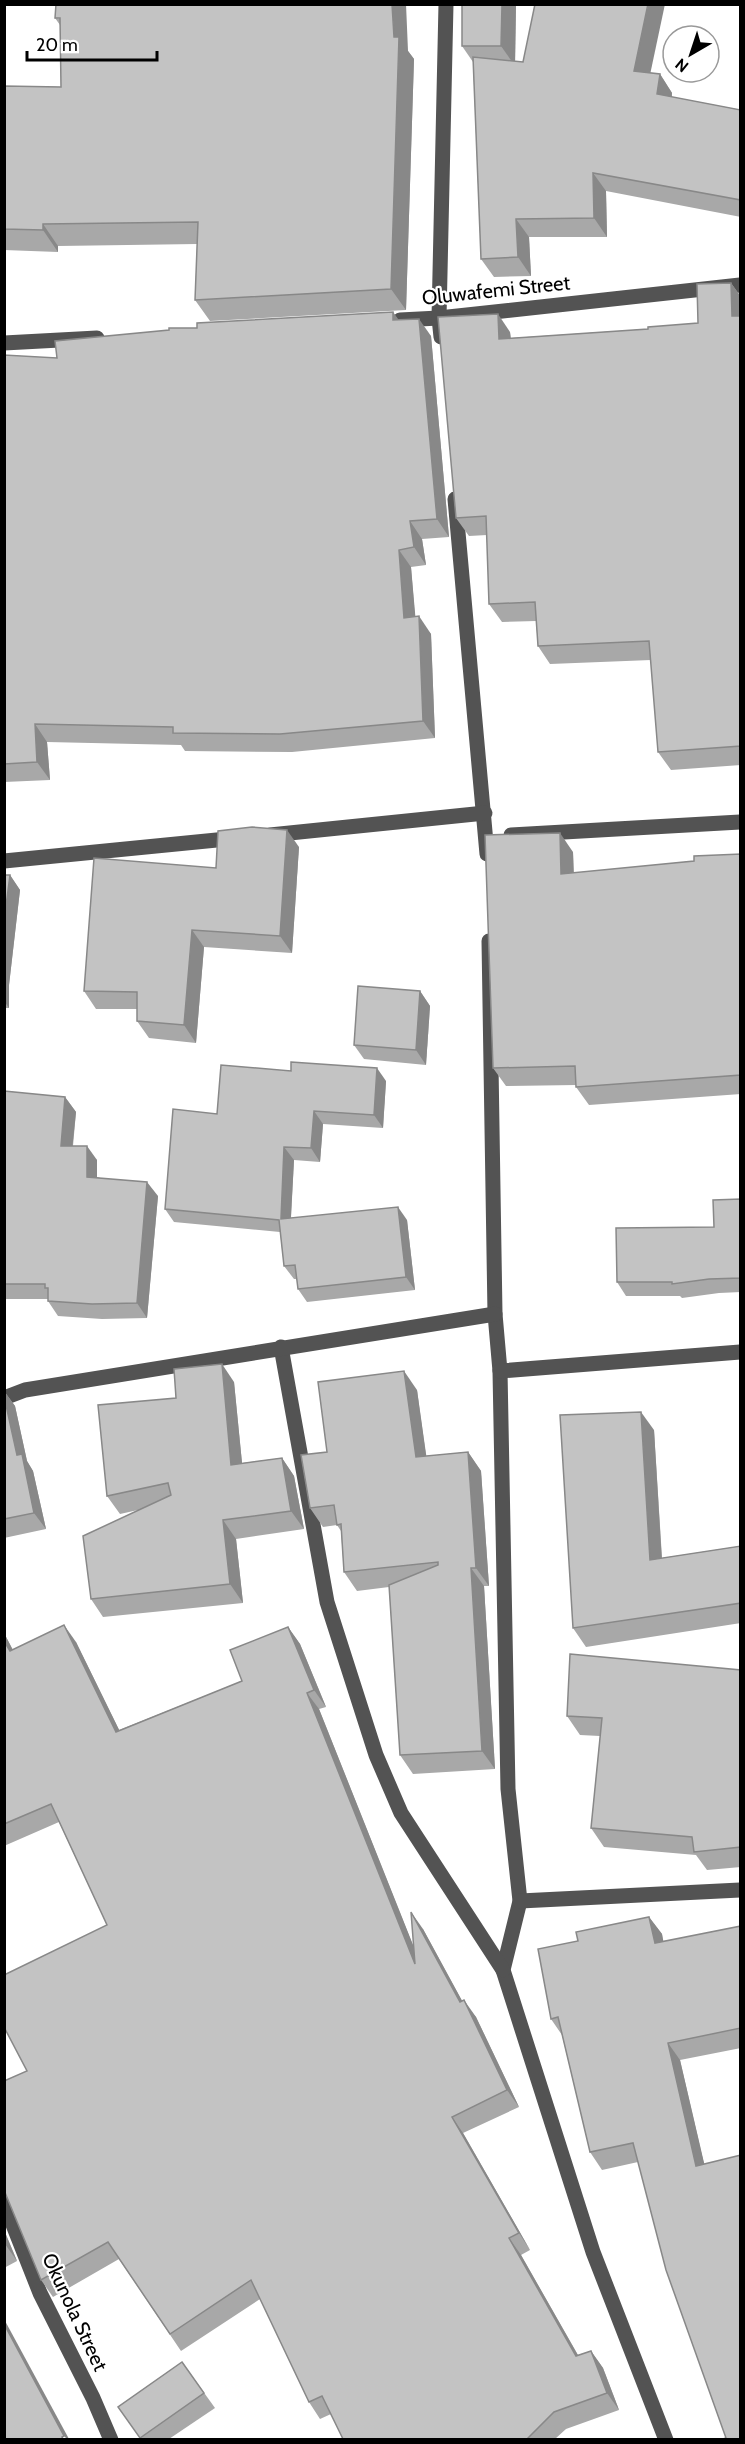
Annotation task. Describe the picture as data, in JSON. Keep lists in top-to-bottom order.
{
  "streets": {
    "street": ["Oluwafemi Street", "Okunola Street"]
  },
  "scale_bar": "20 m",
  "north": "bottom left"
}
